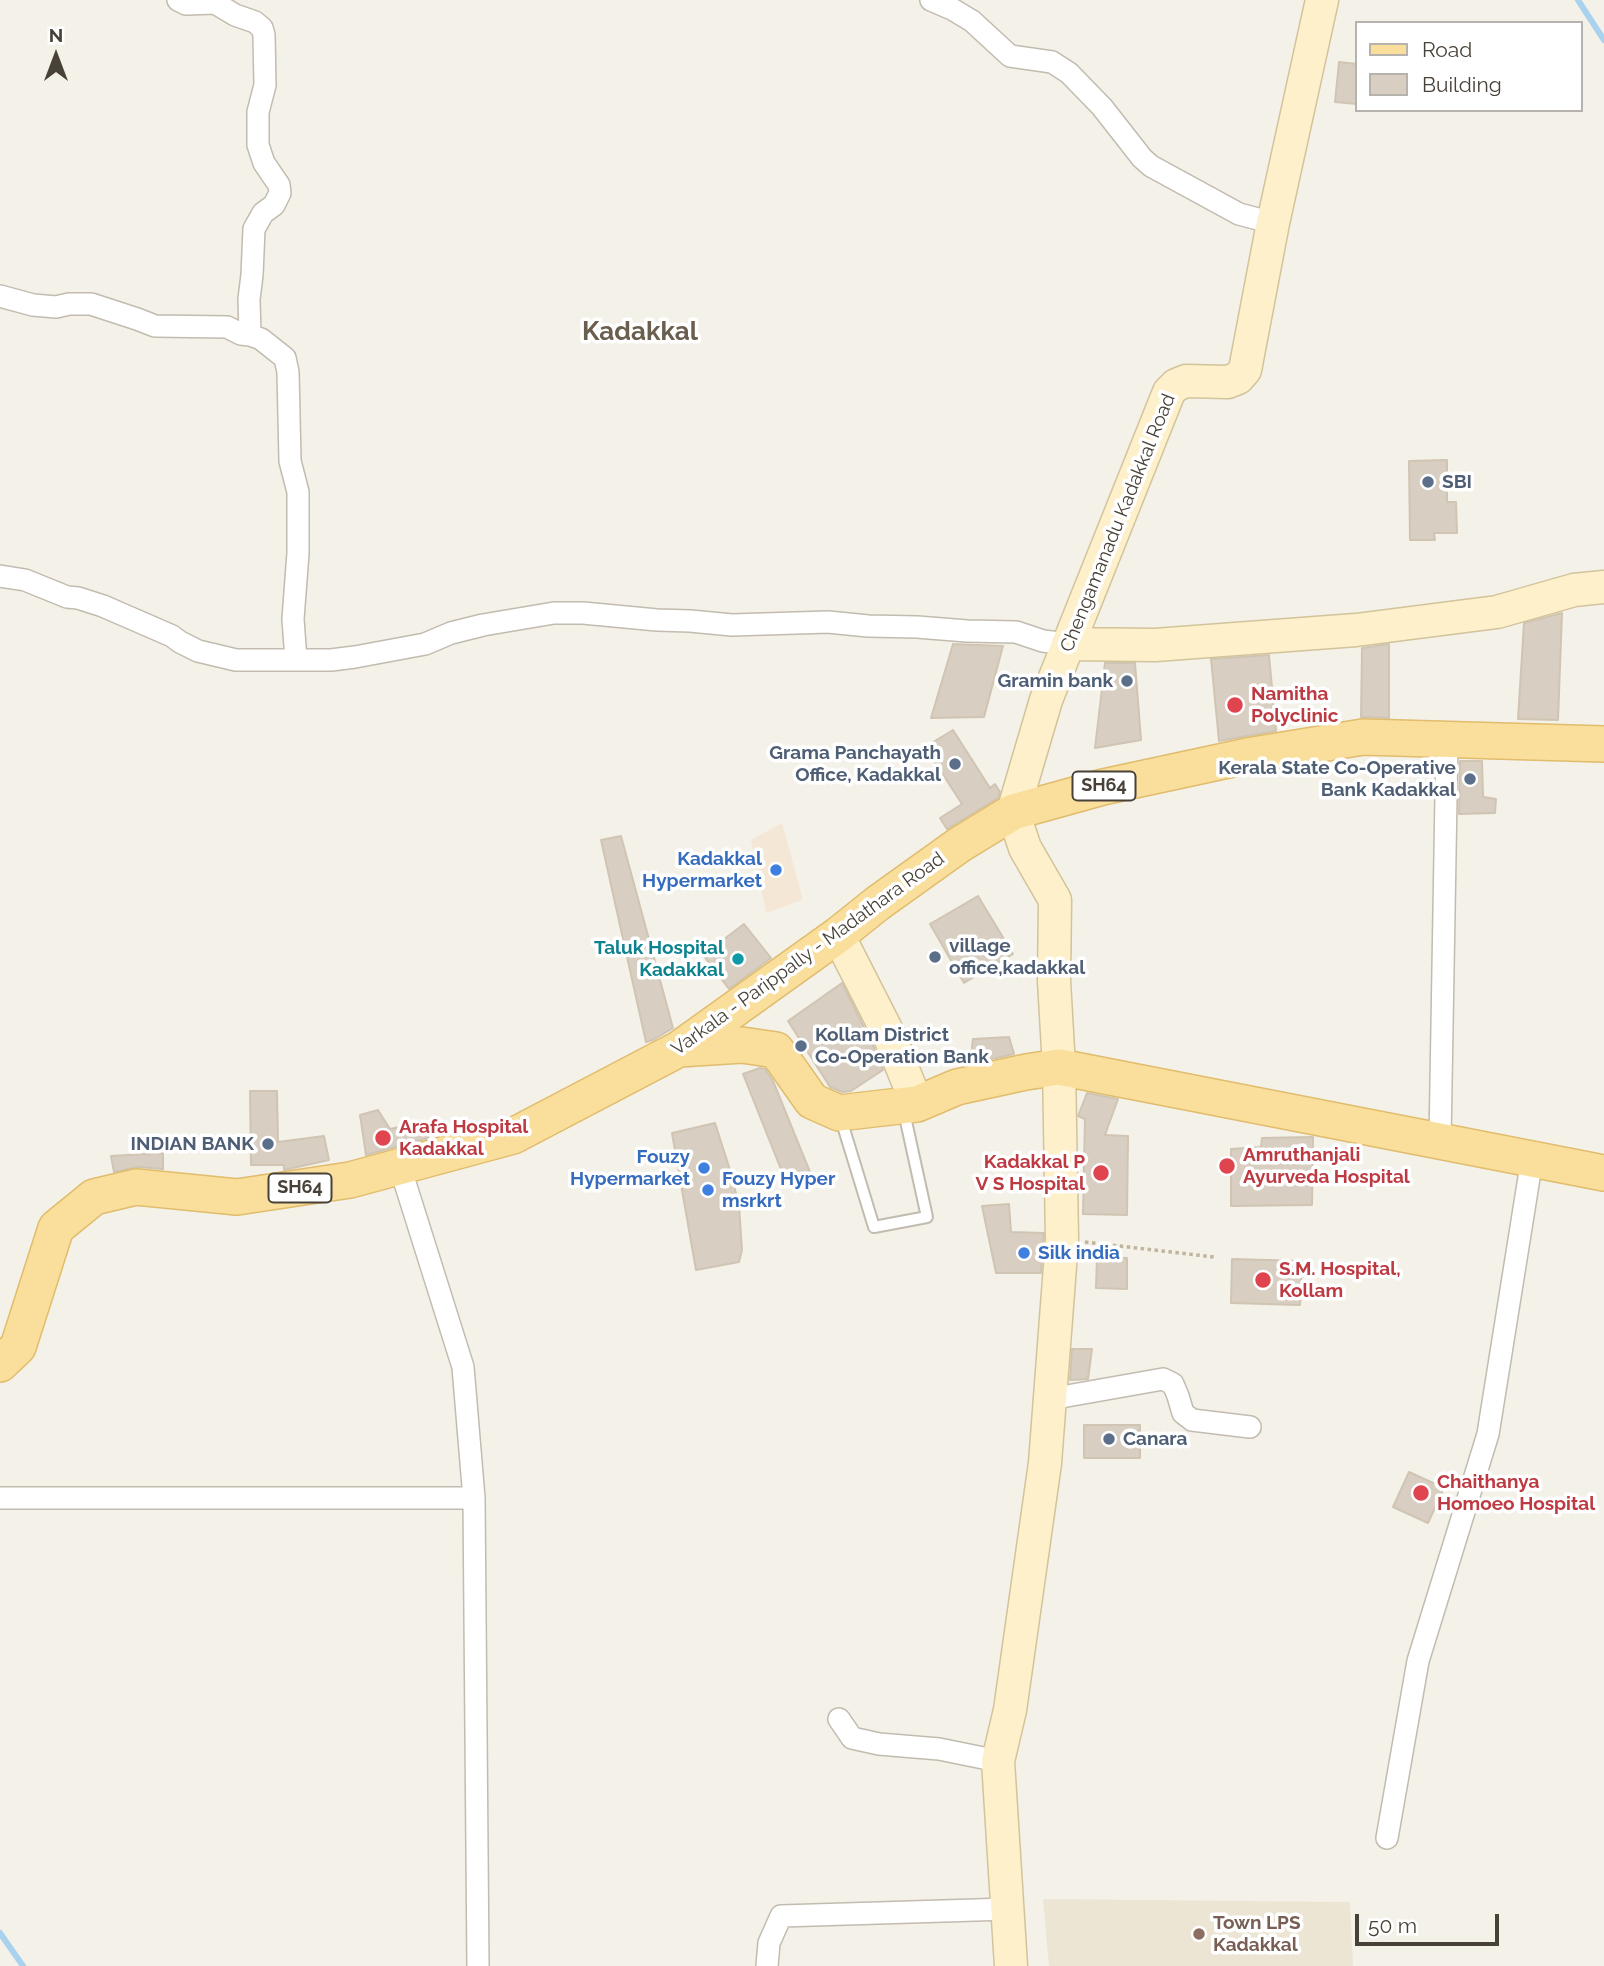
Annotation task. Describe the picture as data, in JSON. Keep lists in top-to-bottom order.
{
  "streets": {
    "main road": ["SH64", "Varkala - Parippally - Madathara Road"],
    "street": ["Chengamanadu Kadakkal Road"]
  },
  "crossings": [
    ["Chengamanadu Kadakkal Road", "Varkala - Parippally - Madathara Road"]
  ],
  "districts": ["Kadakkal"],
  "places": [
    "SBI",
    "Gramin bank",
    "Namitha Polyclinic",
    "Grama Panchayath Office, Kadakkal",
    "Kerala State Co-Operative Bank Kadakkal",
    "Kadakkal Hypermarket",
    "village office,kadakkal",
    "Taluk Hospital Kadakkal",
    "Kollam District Co-Operation Bank",
    "Arafa Hospital Kadakkal",
    "INDIAN BANK",
    "Amruthanjali Ayurveda Hospital",
    "Fouzy Hypermarket",
    "Kadakkal P V S Hospital",
    "Fouzy Hyper msrkrt",
    "Silk india",
    "S.M. Hospital, Kollam",
    "Canara",
    "Chaithanya Homoeo Hospital",
    "Town LPS Kadakkal"
  ],
  "legend": ["Road", "Building"],
  "scale_bar": "50 m",
  "north": "top"
}
